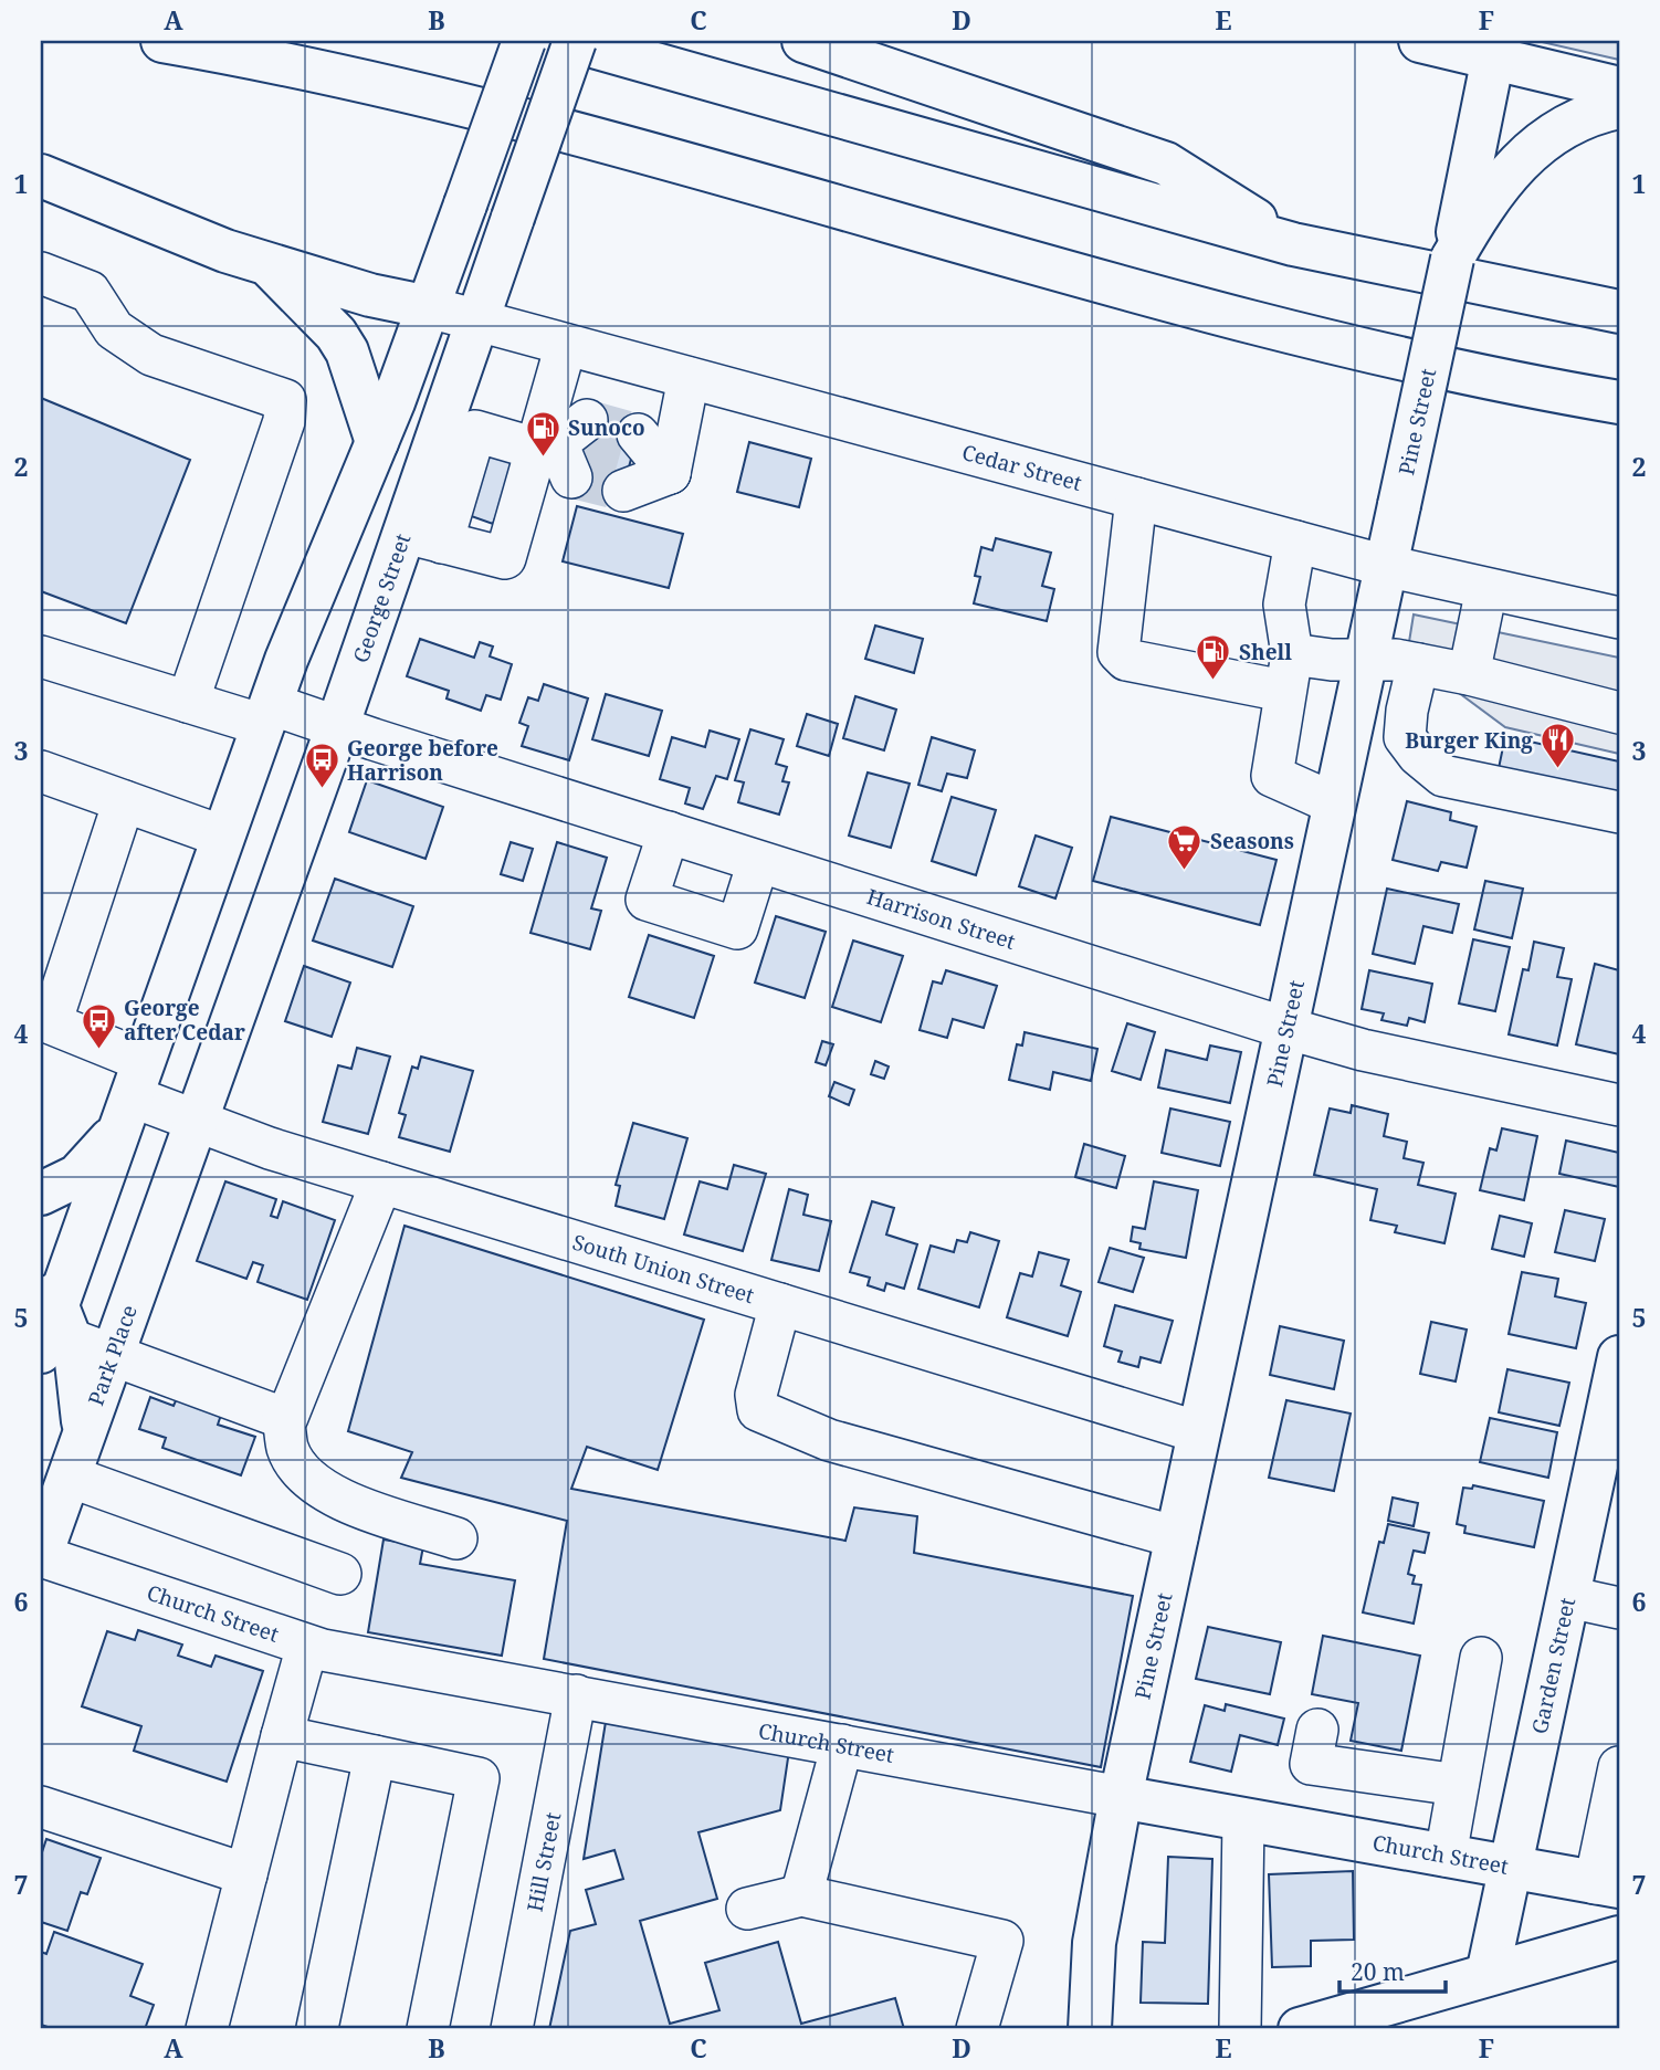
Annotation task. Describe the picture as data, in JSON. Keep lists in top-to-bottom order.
{
  "streets": {
    "main road": [
      "Pine Street",
      "George Street",
      "Park Place",
      "Church Street",
      "Garden Street"
    ],
    "street": [
      "Cedar Street",
      "Harrison Street",
      "South Union Street",
      "Hill Street"
    ]
  },
  "crossings": [
    ["Pine Street", "Cedar Street"],
    ["Pine Street", "Harrison Street"],
    ["Pine Street", "South Union Street"],
    ["Pine Street", "Church Street"],
    ["Cedar Street", "George Street"],
    ["George Street", "Harrison Street"],
    ["George Street", "South Union Street"],
    ["George Street", "Park Place"],
    ["South Union Street", "Park Place"],
    ["Park Place", "Church Street"],
    ["Church Street", "Garden Street"],
    ["Church Street", "Hill Street"]
  ],
  "places": {
    "fuel station": ["Sunoco", "Shell"],
    "restaurant": ["Burger King"],
    "bus stop": ["George before Harrison", "George after Cedar"],
    "supermarket": ["Seasons"]
  },
  "scale_bar": "20 m",
  "grid": {
    "columns": [
      "A",
      "B",
      "C",
      "D",
      "E",
      "F"
    ],
    "rows": [
      "1",
      "2",
      "3",
      "4",
      "5",
      "6",
      "7"
    ]
  }
}
